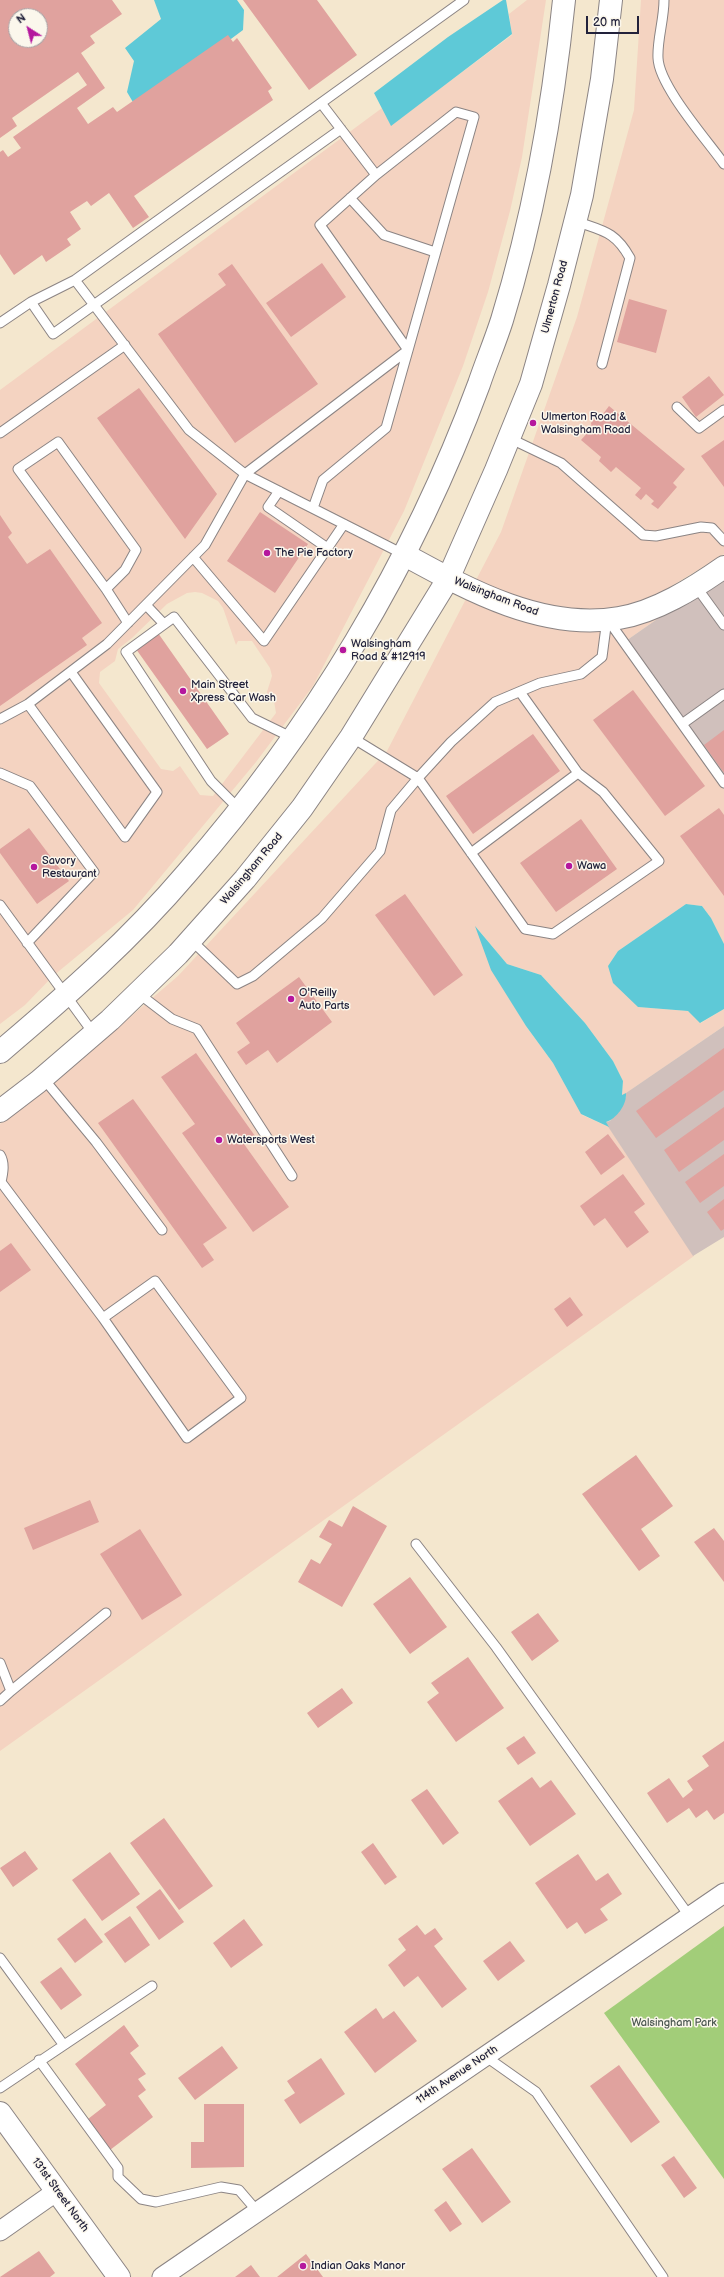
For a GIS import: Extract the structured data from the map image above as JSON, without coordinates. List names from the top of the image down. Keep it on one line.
{"streets":{"main road":["Ulmerton Road","Walsingham Road","131st Street North"],"street":["114th Avenue North"]},"crossings":[["Ulmerton Road","Walsingham Road"]],"parks":["Walsingham Park"],"places":["Ulmerton Road & Walsingham Road","The Pie Factory","Walsingham Road & #12919","Main Street Xpress Car Wash","Wawa","Savory Restaurant","O'Reilly Auto Parts","Watersports West","Indian Oaks Manor"],"scale_bar":"20 m","north":"top left"}
